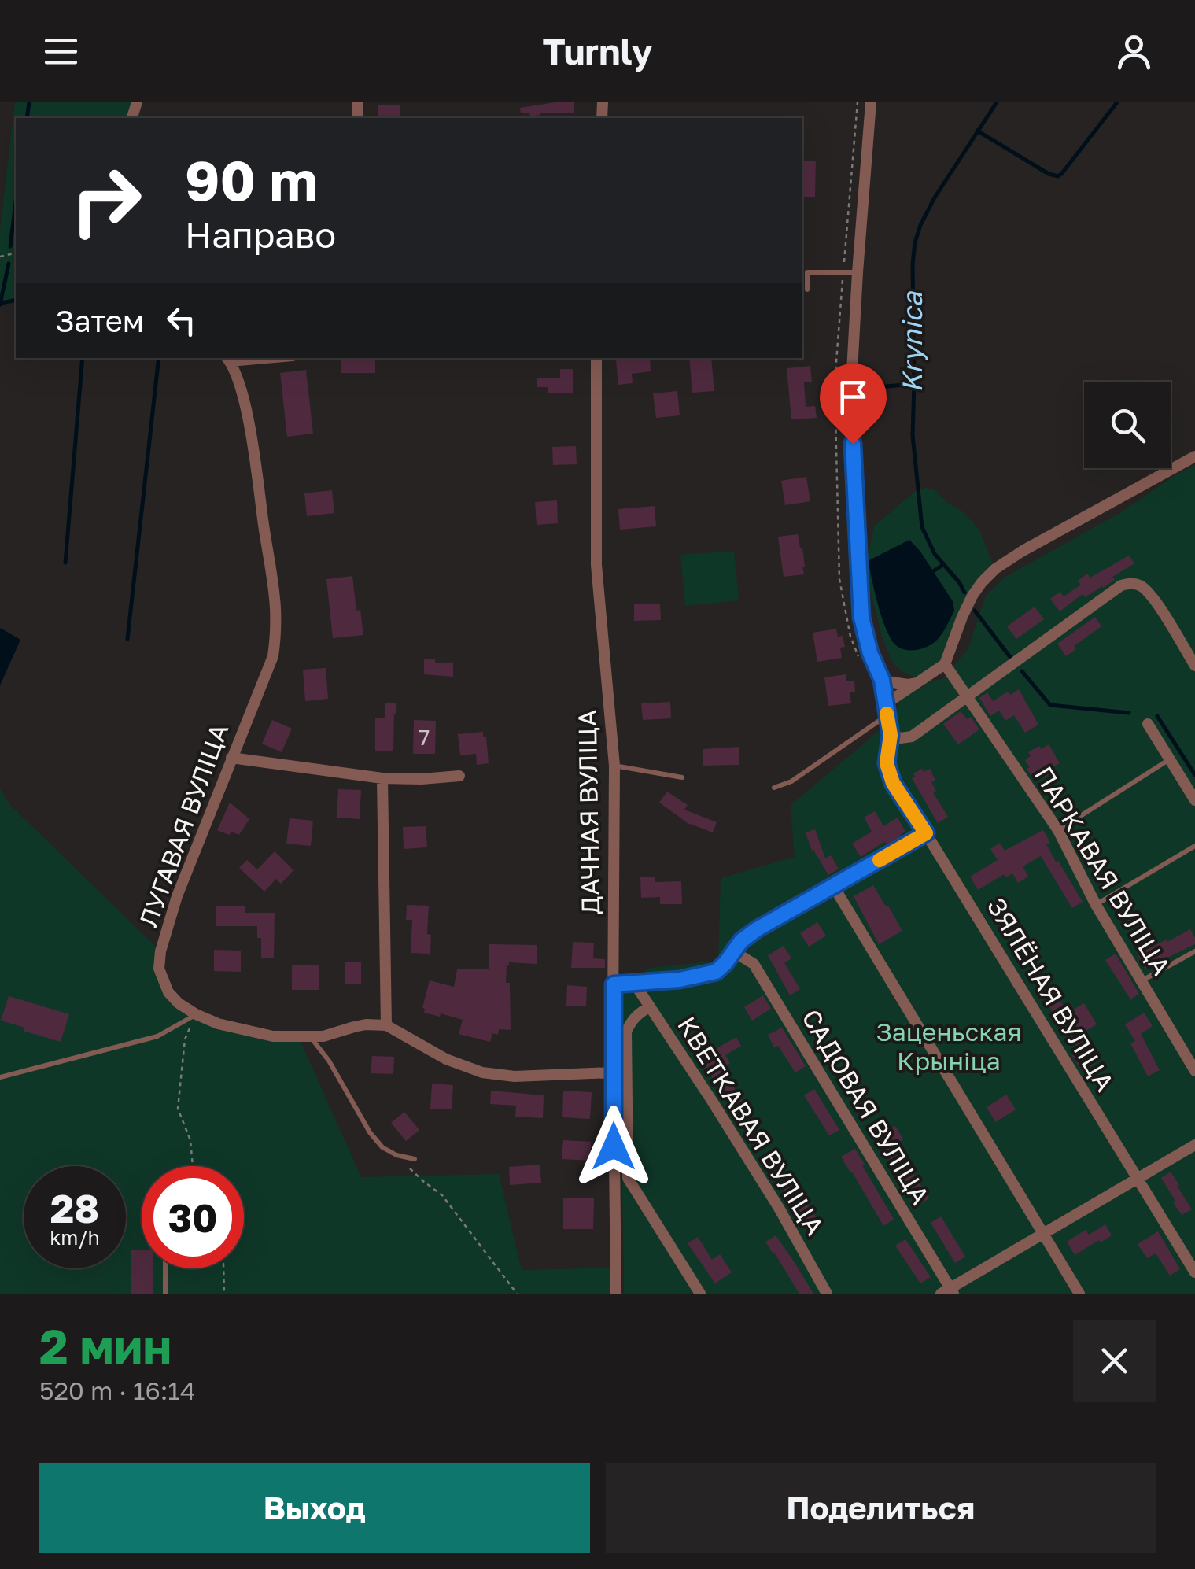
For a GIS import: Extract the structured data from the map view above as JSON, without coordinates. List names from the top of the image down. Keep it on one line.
{"streets":{"street":["ДАЧНАЯ ВУЛІЦА","ЛУГАВАЯ ВУЛІЦА","ПАРКАВАЯ ВУЛІЦА","ЗЯЛЁНАЯ ВУЛІЦА","САДОВАЯ ВУЛІЦА","КВЕТКАВАЯ ВУЛІЦА"]},"water":["Krynica"],"parks":["Заценьская Крыніца"],"house_numbers":["7"],"page":{"header":"Turnly","turn":["90 m","Направо"],"then":"Затем","speed":"28 km/h","limit":"30","heading":["2 мин","520 m · 16:14"],"buttons":["Выход","Поделиться"]}}
